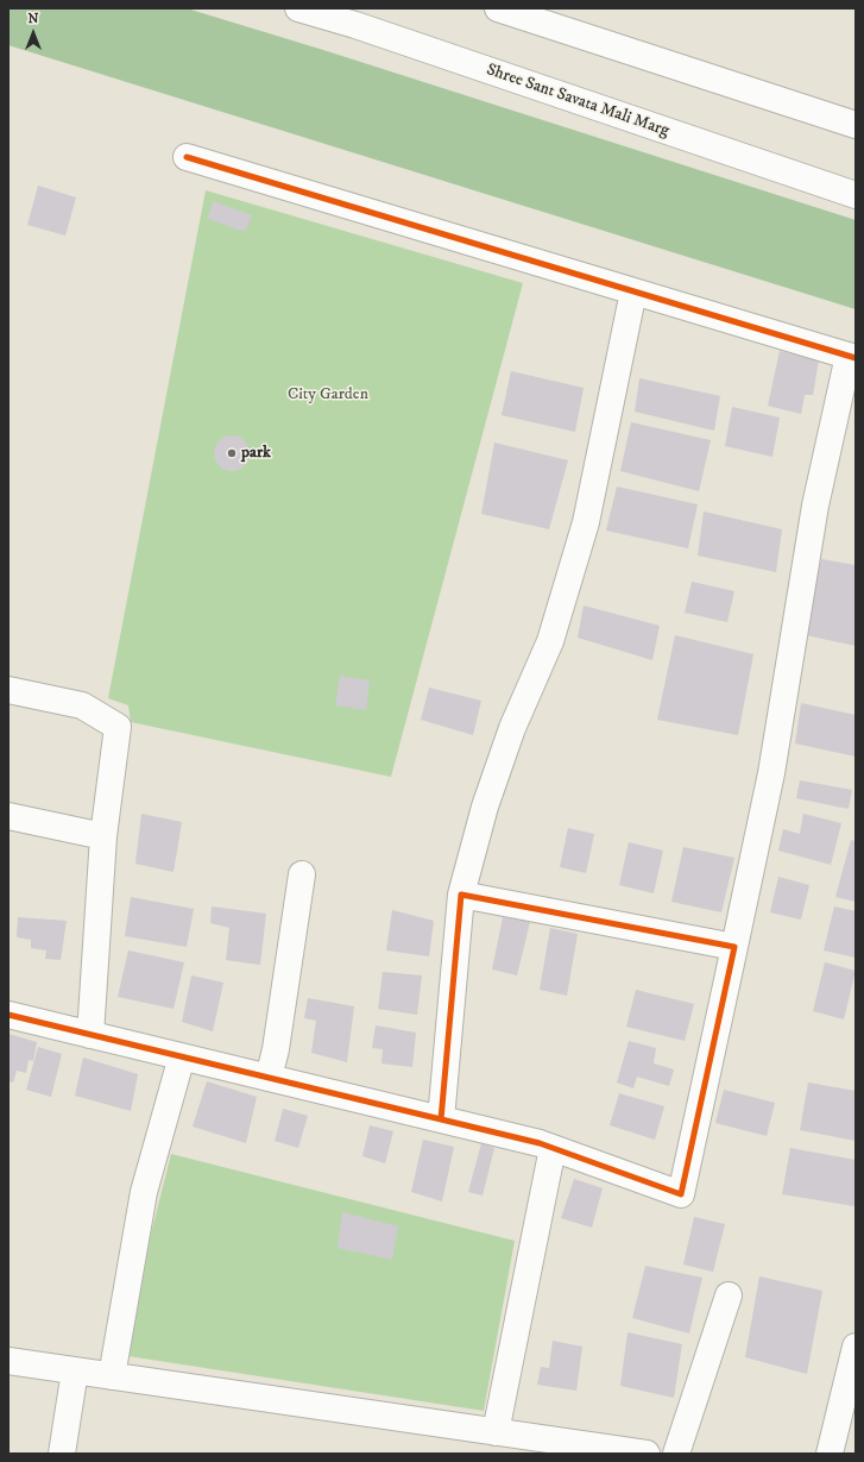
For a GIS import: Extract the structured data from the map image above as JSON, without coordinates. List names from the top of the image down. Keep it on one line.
{"streets":{"street":["Shree Sant Savata Mali Marg"]},"parks":["City Garden"],"places":["park"],"north":"top"}
